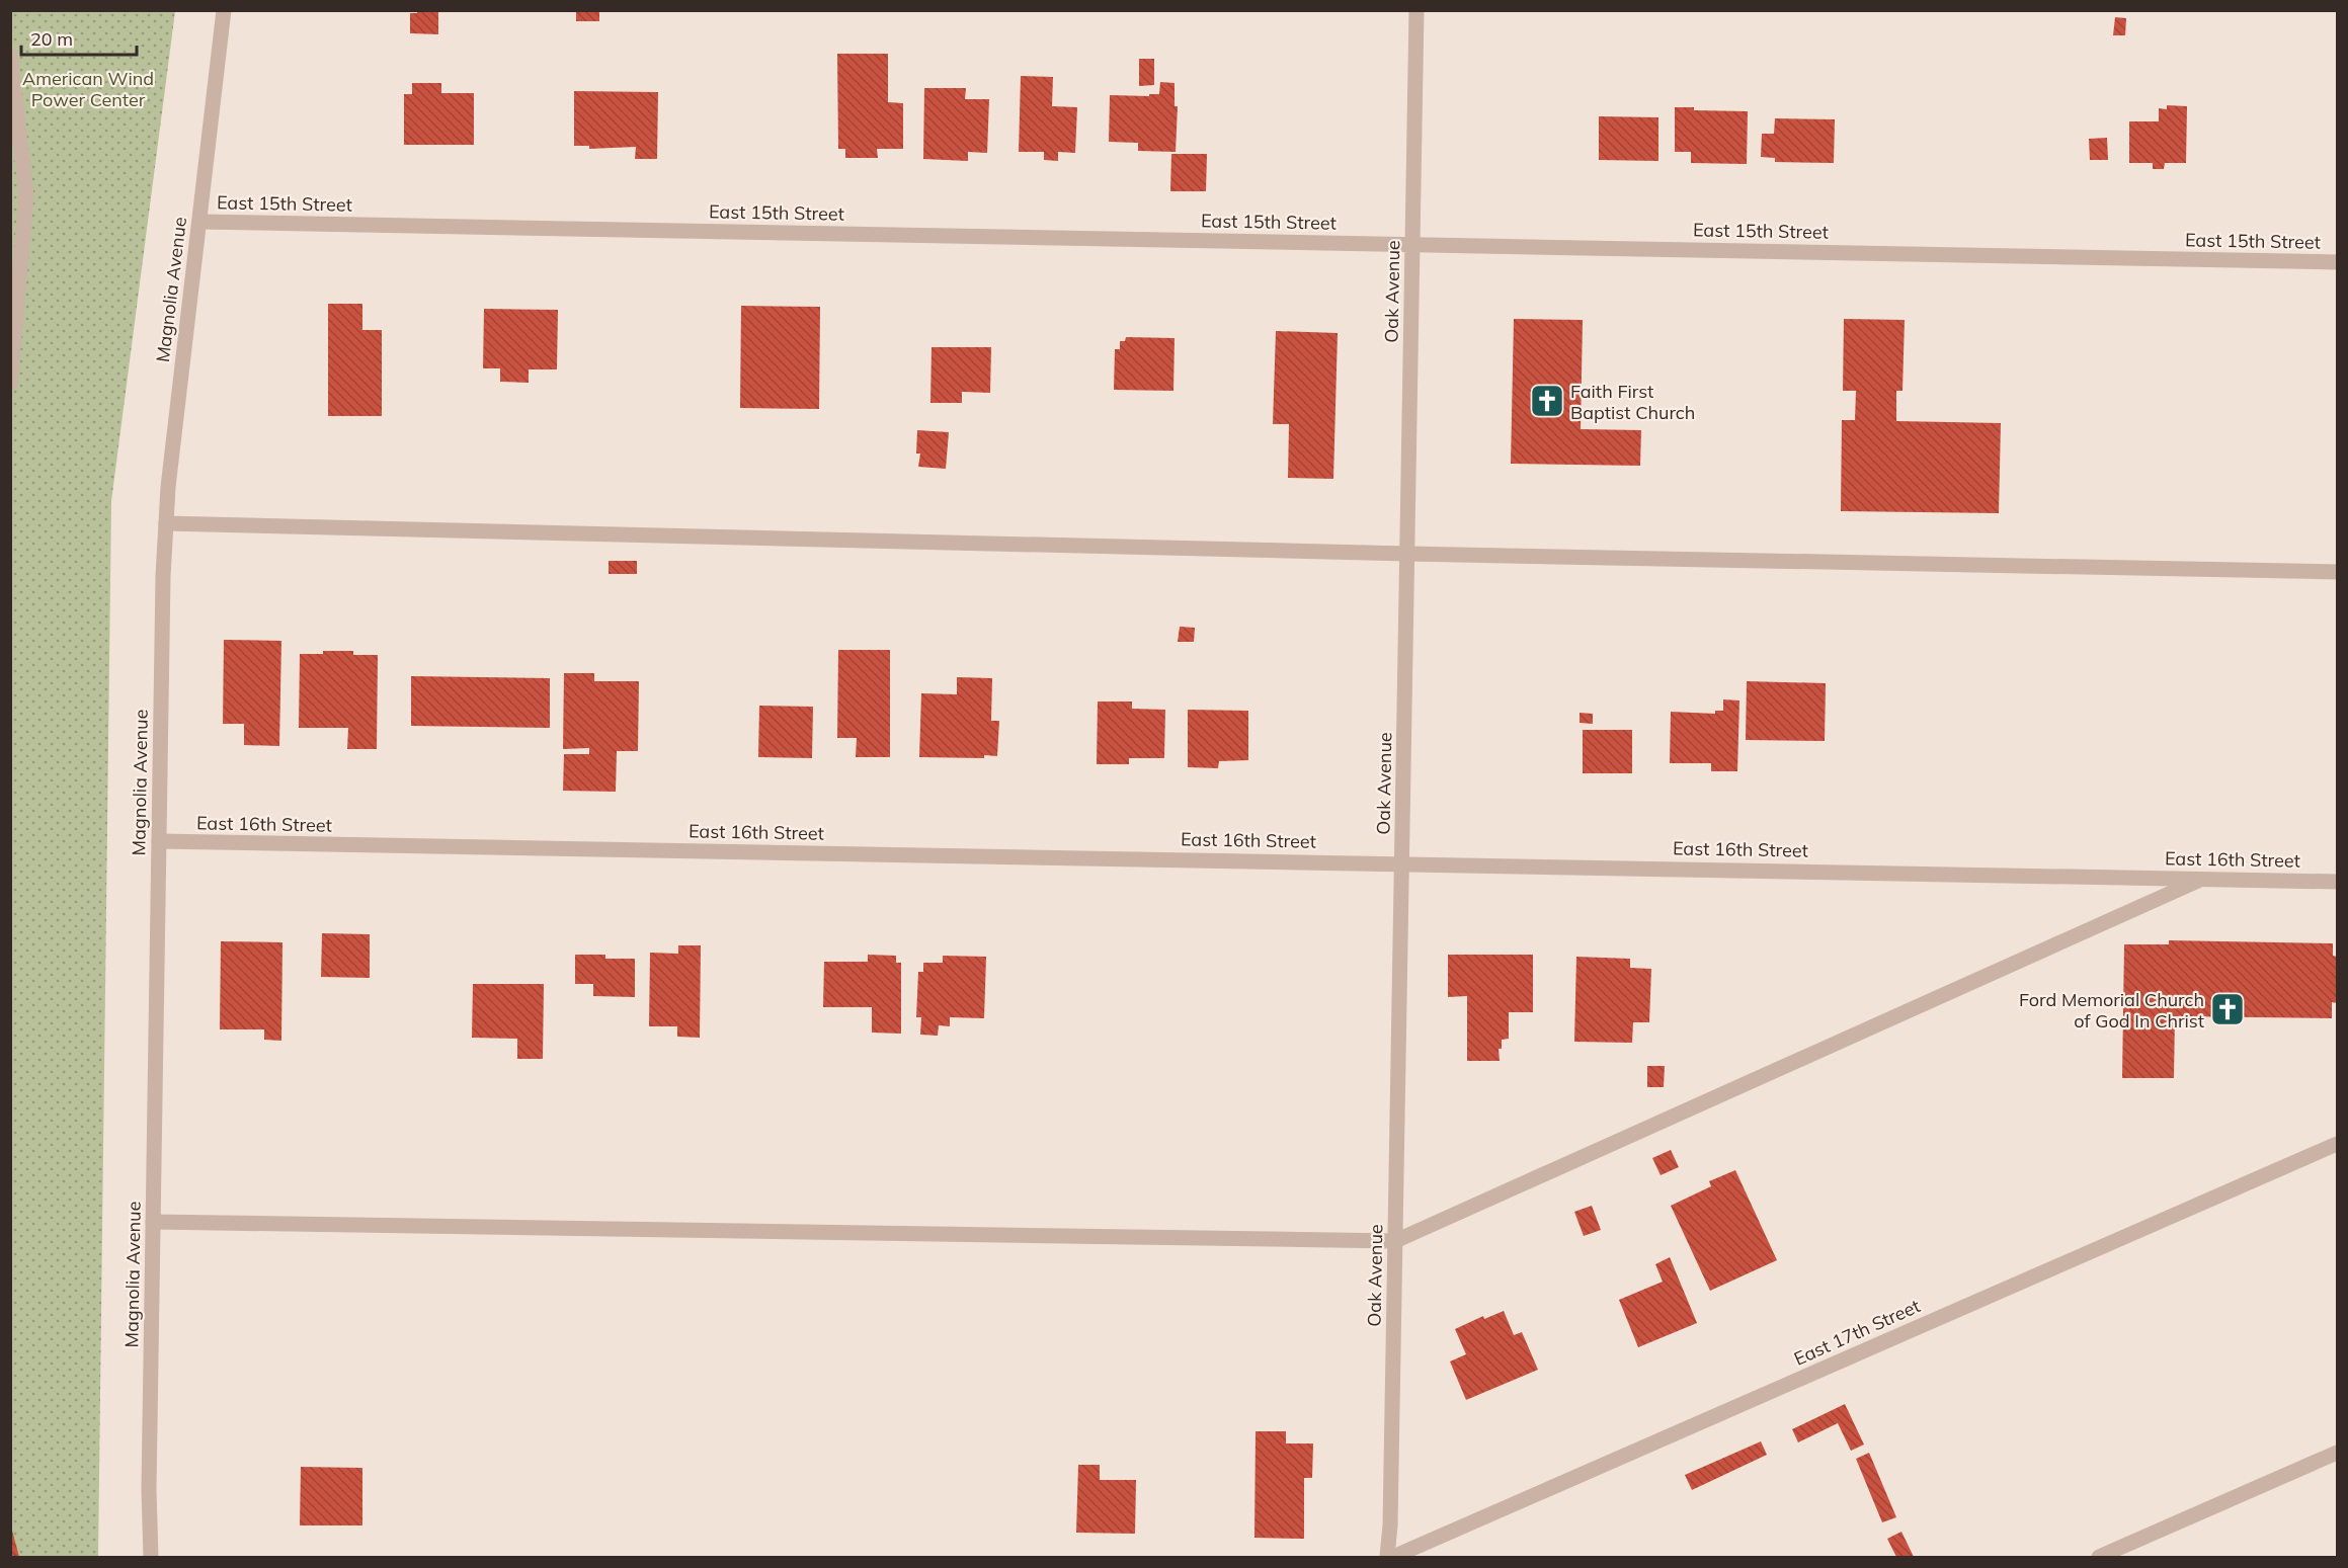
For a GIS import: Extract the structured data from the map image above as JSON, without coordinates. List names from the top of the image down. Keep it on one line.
{"streets":{"street":["East 15th Street","Magnolia Avenue","Oak Avenue","East 16th Street","East 17th Street"]},"crossings":[["East 15th Street","Magnolia Avenue"],["East 15th Street","Oak Avenue"],["Magnolia Avenue","East 16th Street"],["Oak Avenue","East 16th Street"]],"parks":["American Wind Power Center"],"places":{"church":["Faith First Baptist Church","Ford Memorial Church of God In Christ"]},"scale_bar":"20 m"}
